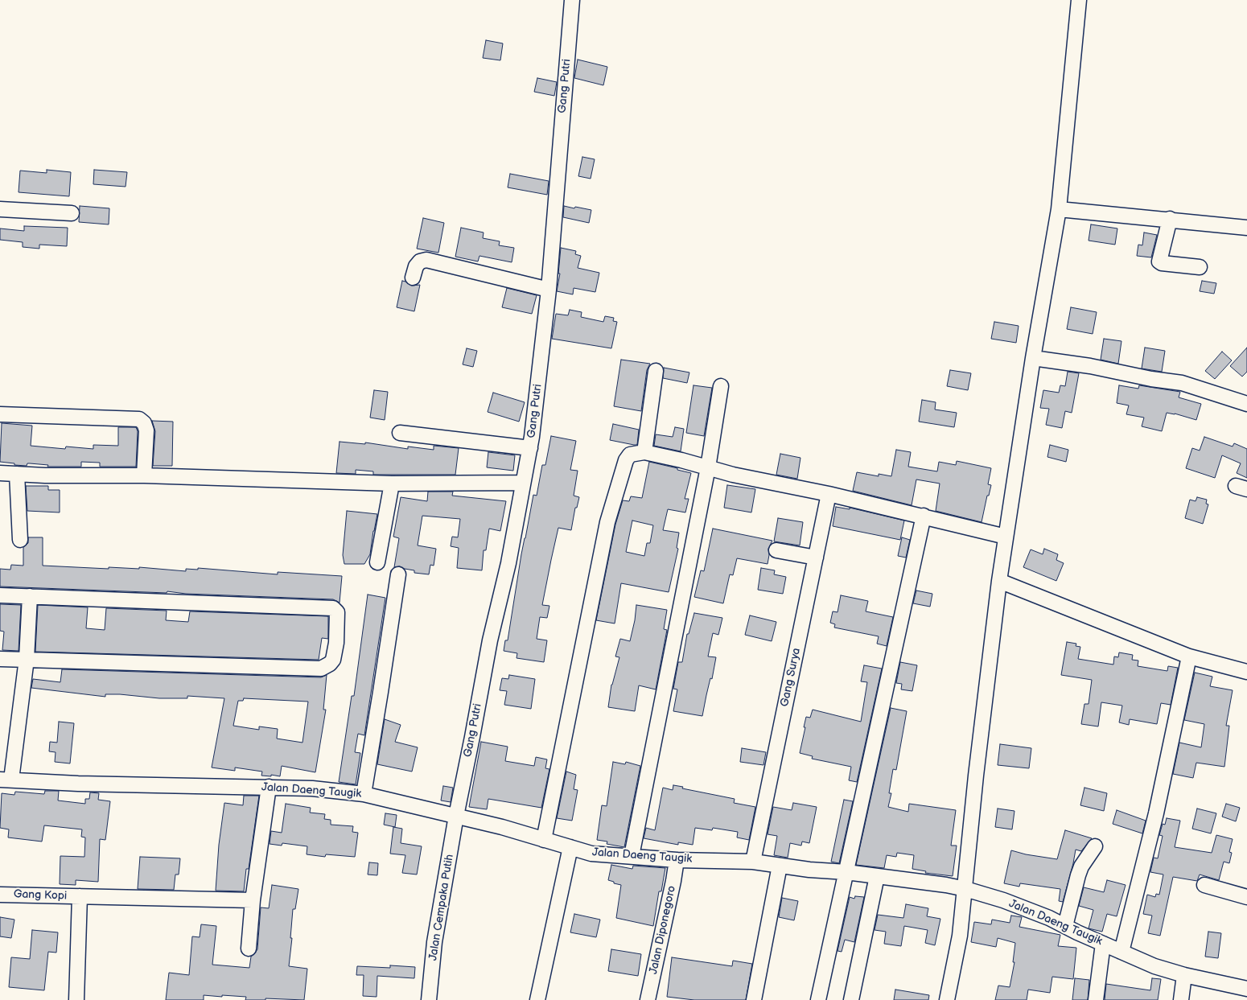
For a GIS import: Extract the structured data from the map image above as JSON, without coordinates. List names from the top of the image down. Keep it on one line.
{"streets":{"street":["Gang Putri","Gang Surya","Jalan Daeng Taugik","Gang Kopi","Jalan Cempaka Putih","Jalan Diponegoro"]},"crossings":[["Gang Putri","Jalan Daeng Taugik"],["Gang Putri","Jalan Cempaka Putih"],["Gang Surya","Jalan Daeng Taugik"],["Jalan Daeng Taugik","Jalan Cempaka Putih"],["Jalan Daeng Taugik","Jalan Diponegoro"]]}
